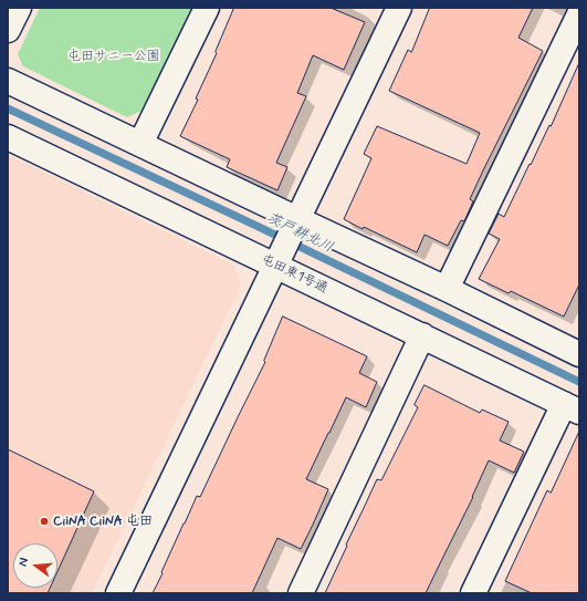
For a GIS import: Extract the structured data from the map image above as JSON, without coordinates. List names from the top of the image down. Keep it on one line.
{"streets":{"street":["屯田東1号通"]},"water":["茨戸耕北川"],"parks":["屯田サニー公園"],"places":["CiiNA CiiNA 屯田"],"north":"left"}
